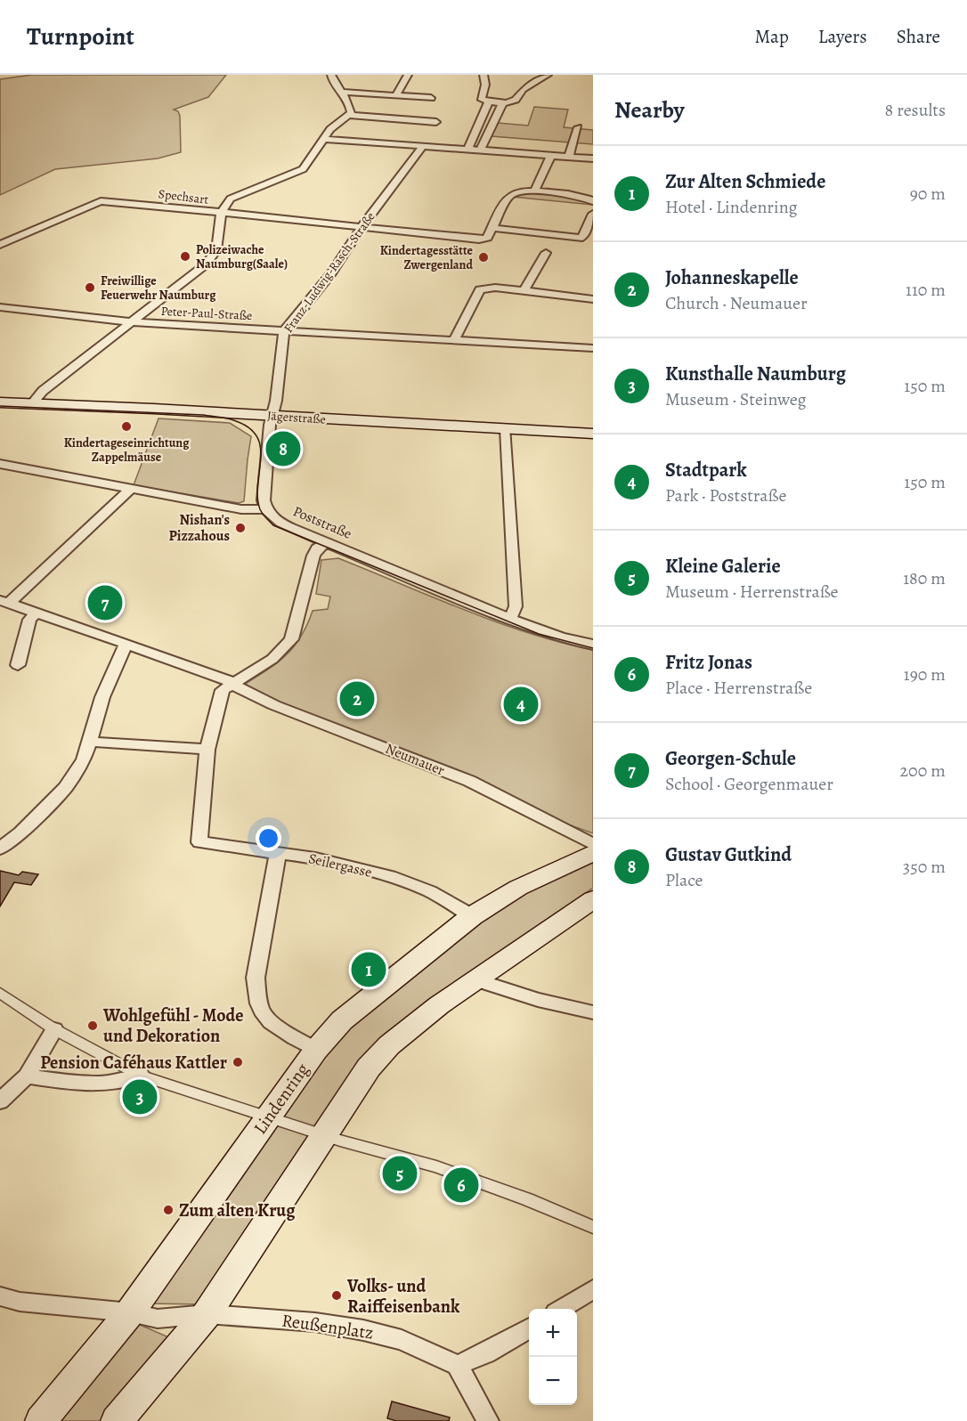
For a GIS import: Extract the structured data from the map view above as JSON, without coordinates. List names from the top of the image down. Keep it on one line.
{"streets":{"main road":["Jägerstraße","Lindenring"],"street":["Spechsart","Franz-Ludwig-Rasch-Straße","Peter-Paul-Straße","Poststraße","Neumauer","Seilergasse","Reußenplatz"]},"crossings":[["Franz-Ludwig-Rasch-Straße","Peter-Paul-Straße"],["Franz-Ludwig-Rasch-Straße","Jägerstraße"],["Franz-Ludwig-Rasch-Straße","Poststraße"],["Seilergasse","Lindenring"],["Lindenring","Reußenplatz"]],"places":["Polizeiwache Naumburg(Saale)","Kindertagesstätte Zwergenland","Freiwillige Feuerwehr Naumburg","Kindertageseinrichtung Zappelmäuse","Nishan's Pizzahous","Wohlgefühl - Mode und Dekoration","Pension Caféhaus Kattler","Zum alten Krug","Volks- und Raiffeisenbank"],"page":{"header":"Turnpoint","nav":["Map","Layers","Share"],"heading":["Nearby","8 results"],"list":[{"mark":"1","name":"Zur Alten Schmiede","note":"Hotel · Lindenring","value":"90 m"},{"mark":"2","name":"Johanneskapelle","note":"Church · Neumauer","value":"110 m"},{"mark":"3","name":"Kunsthalle Naumburg","note":"Museum · Steinweg","value":"150 m"},{"mark":"4","name":"Stadtpark","note":"Park · Poststraße","value":"150 m"},{"mark":"5","name":"Kleine Galerie","note":"Museum · Herrenstraße","value":"180 m"},{"mark":"6","name":"Fritz Jonas","note":"Place · Herrenstraße","value":"190 m"},{"mark":"7","name":"Georgen-Schule","note":"School · Georgenmauer","value":"200 m"},{"mark":"8","name":"Gustav Gutkind","note":"Place","value":"350 m"}],"pins":["8","7","2","4","1","3","5","6"],"map_buttons":["+","−"]}}
